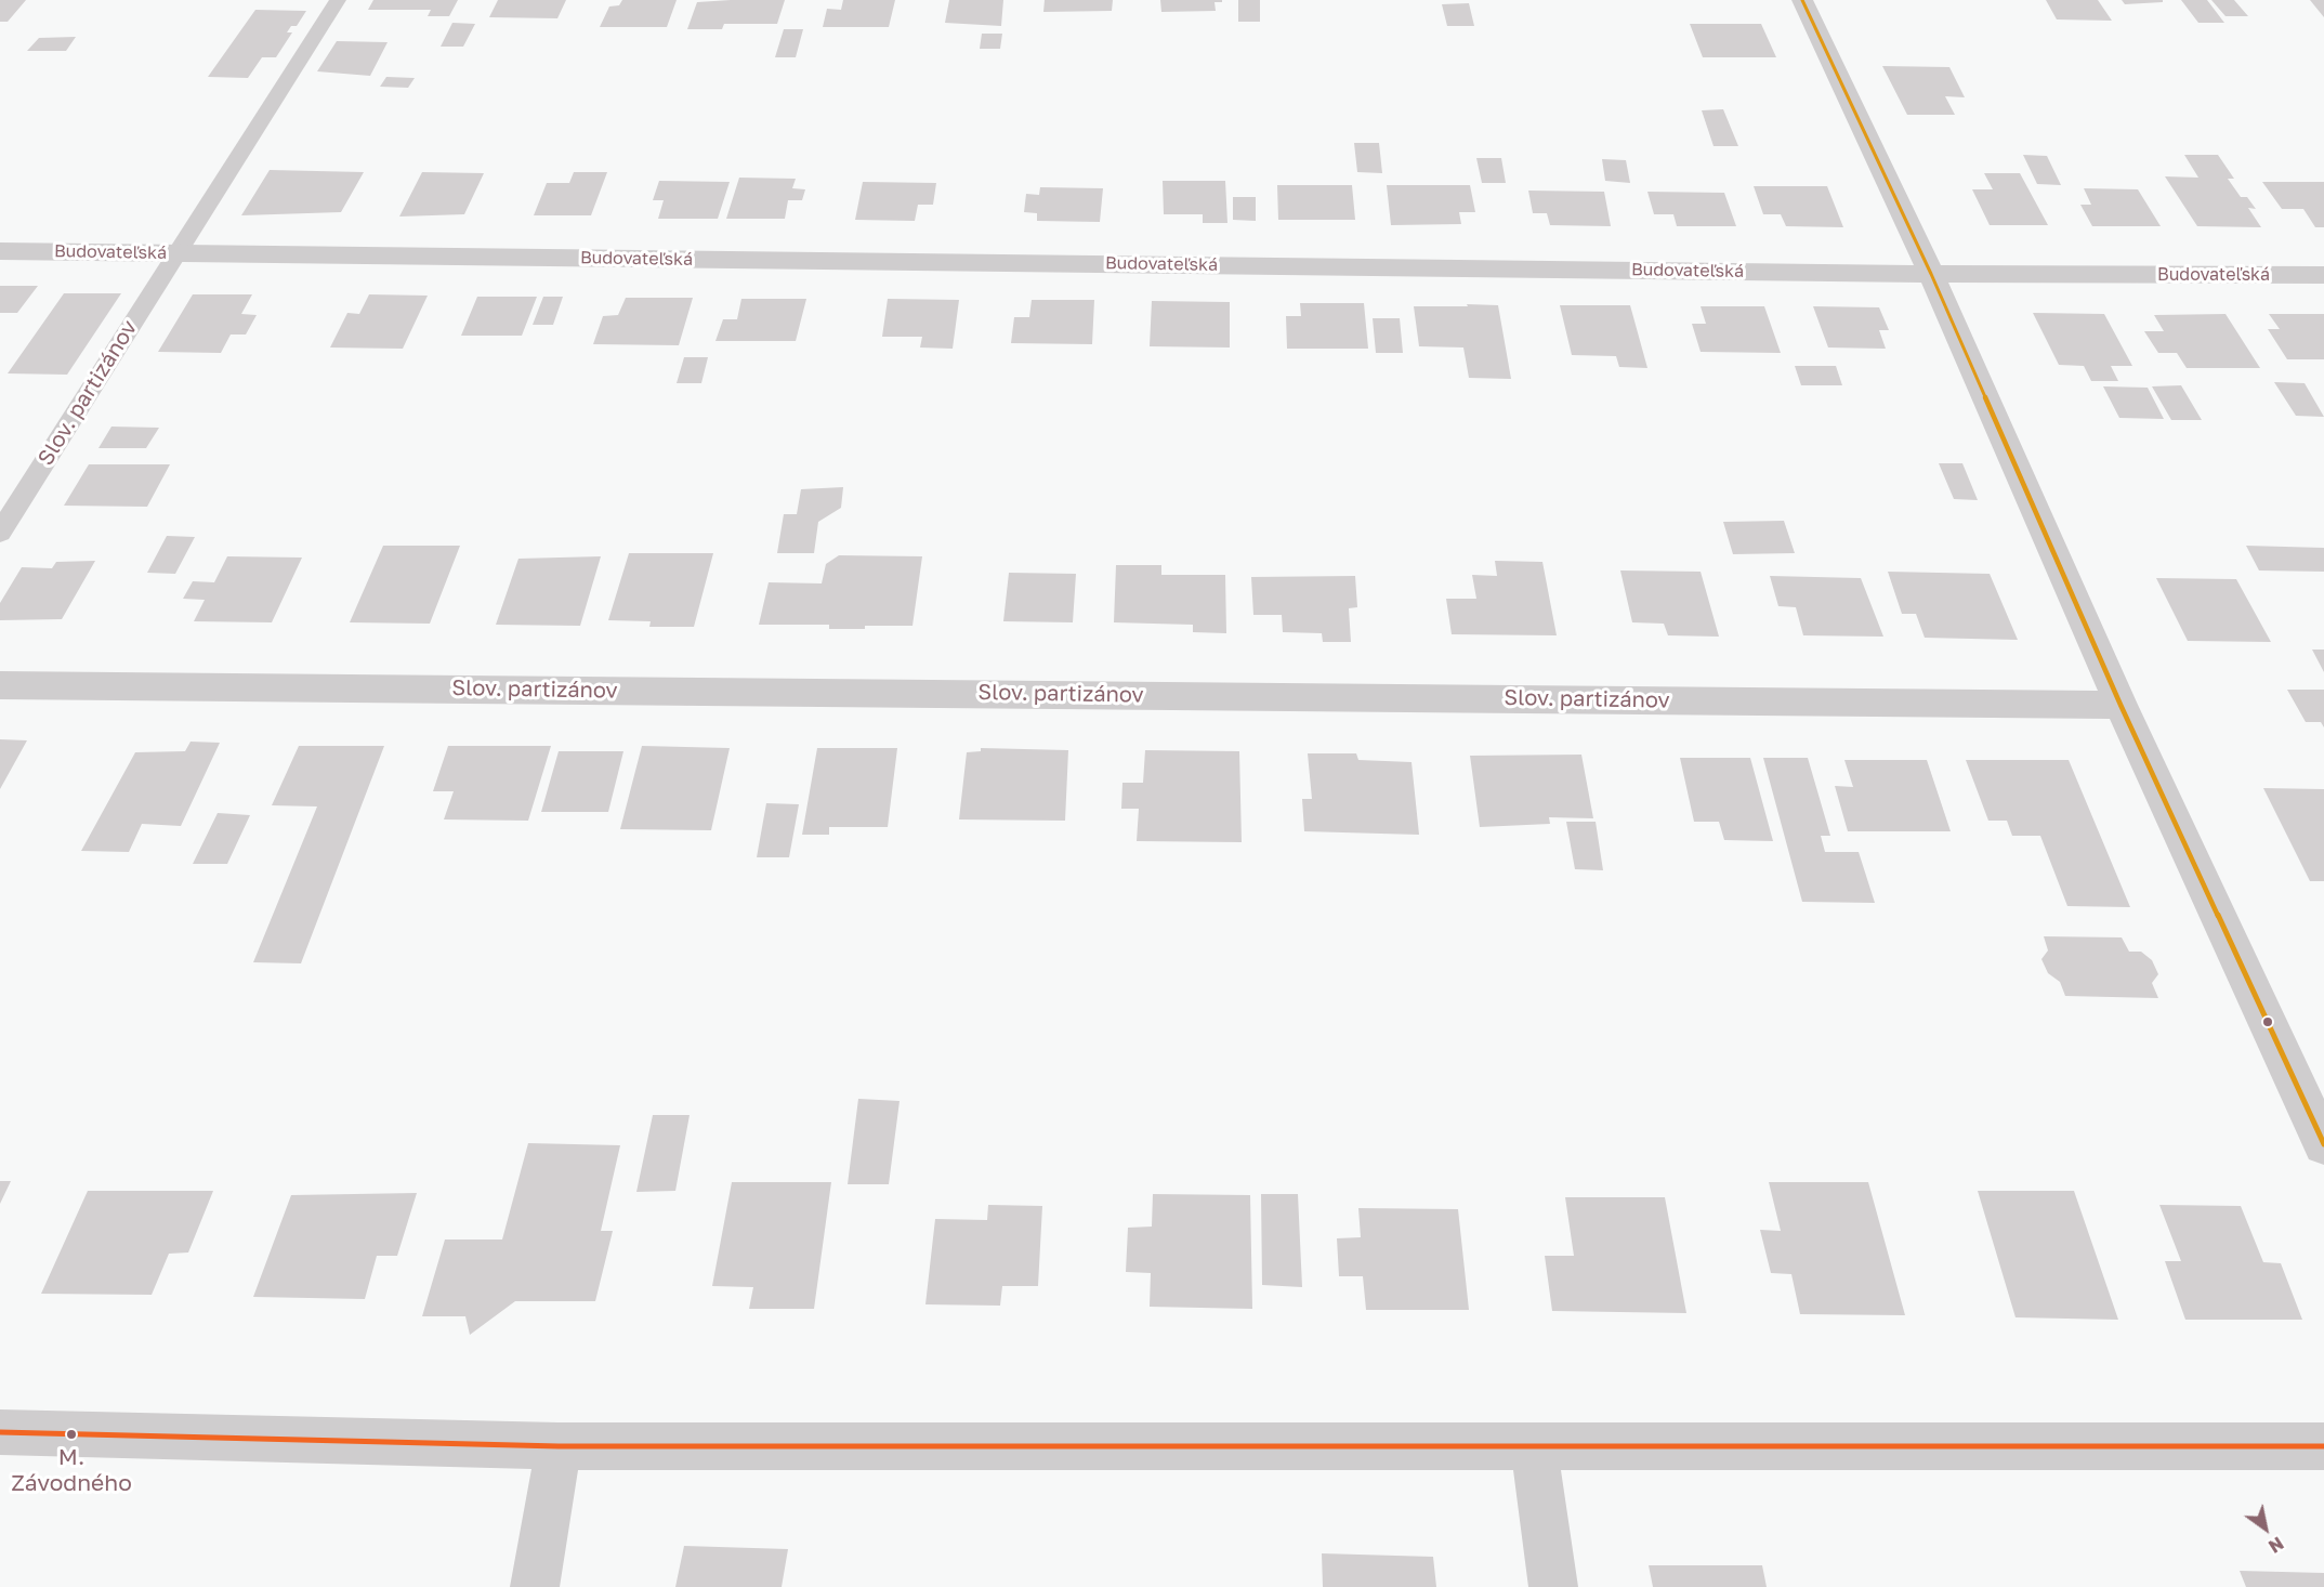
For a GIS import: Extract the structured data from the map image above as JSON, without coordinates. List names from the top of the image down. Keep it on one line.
{"streets":{"street":["Budovateľská","Slov. partizánov"]},"crossings":[["Budovateľská","Slov. partizánov"]],"places":["M. Závodného"],"north":"bottom right"}
